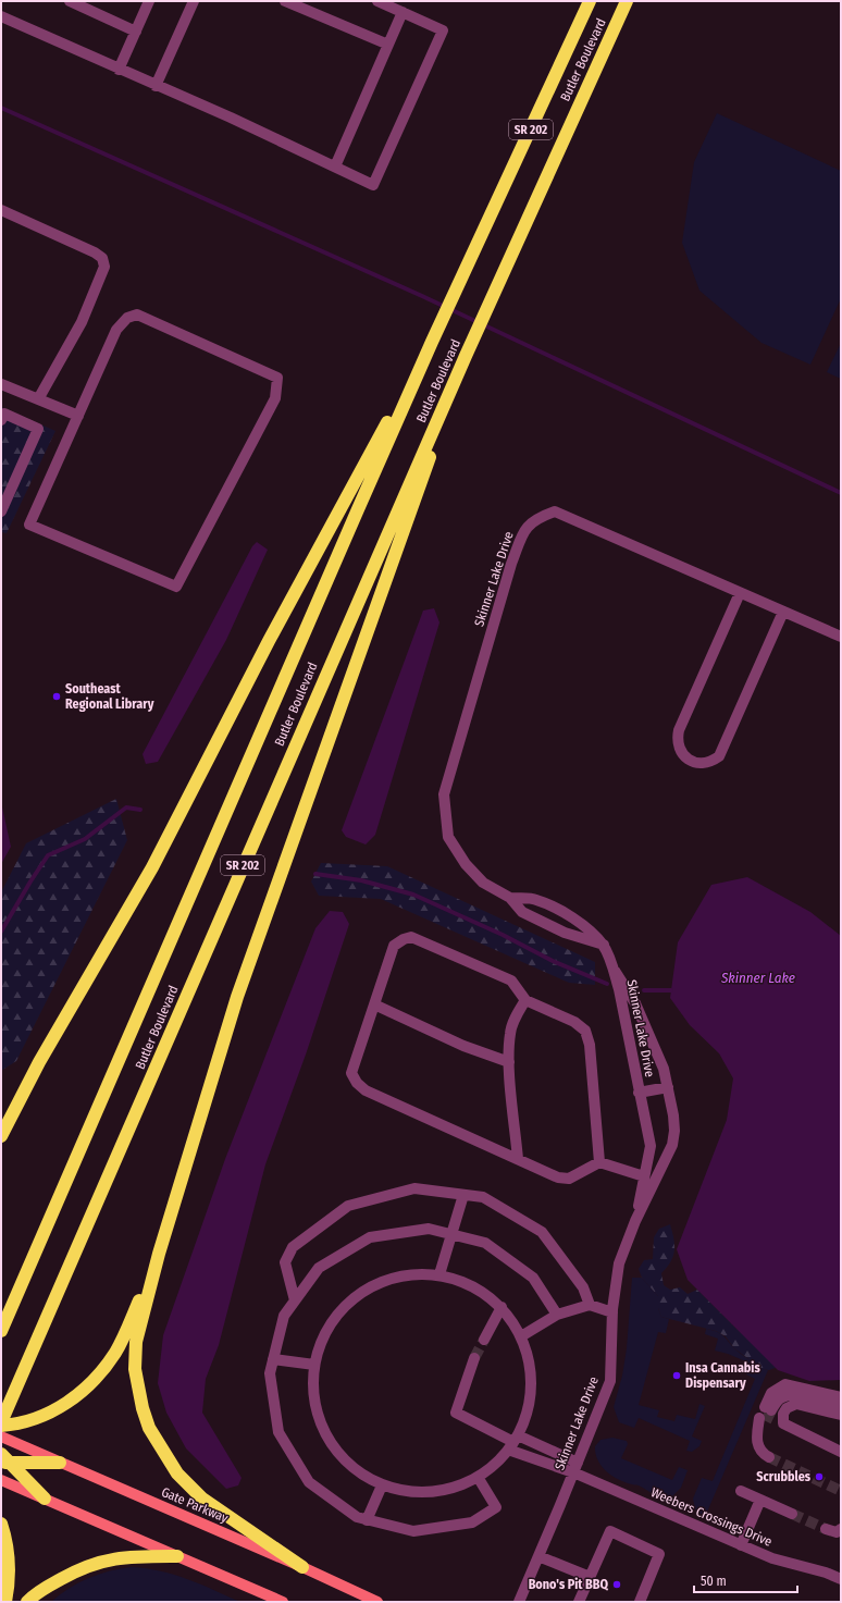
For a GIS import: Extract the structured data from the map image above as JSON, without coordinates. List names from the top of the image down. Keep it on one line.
{"streets":{"highway":["Butler Boulevard","SR 202"],"main road":["Gate Parkway"],"street":["Skinner Lake Drive","Weebers Crossings Drive"]},"crossings":[["Skinner Lake Drive","Weebers Crossings Drive"]],"water":["Skinner Lake"],"places":["Southeast Regional Library","Insa Cannabis Dispensary","Scrubbles","Bono's Pit BBQ"],"scale_bar":"50 m"}
